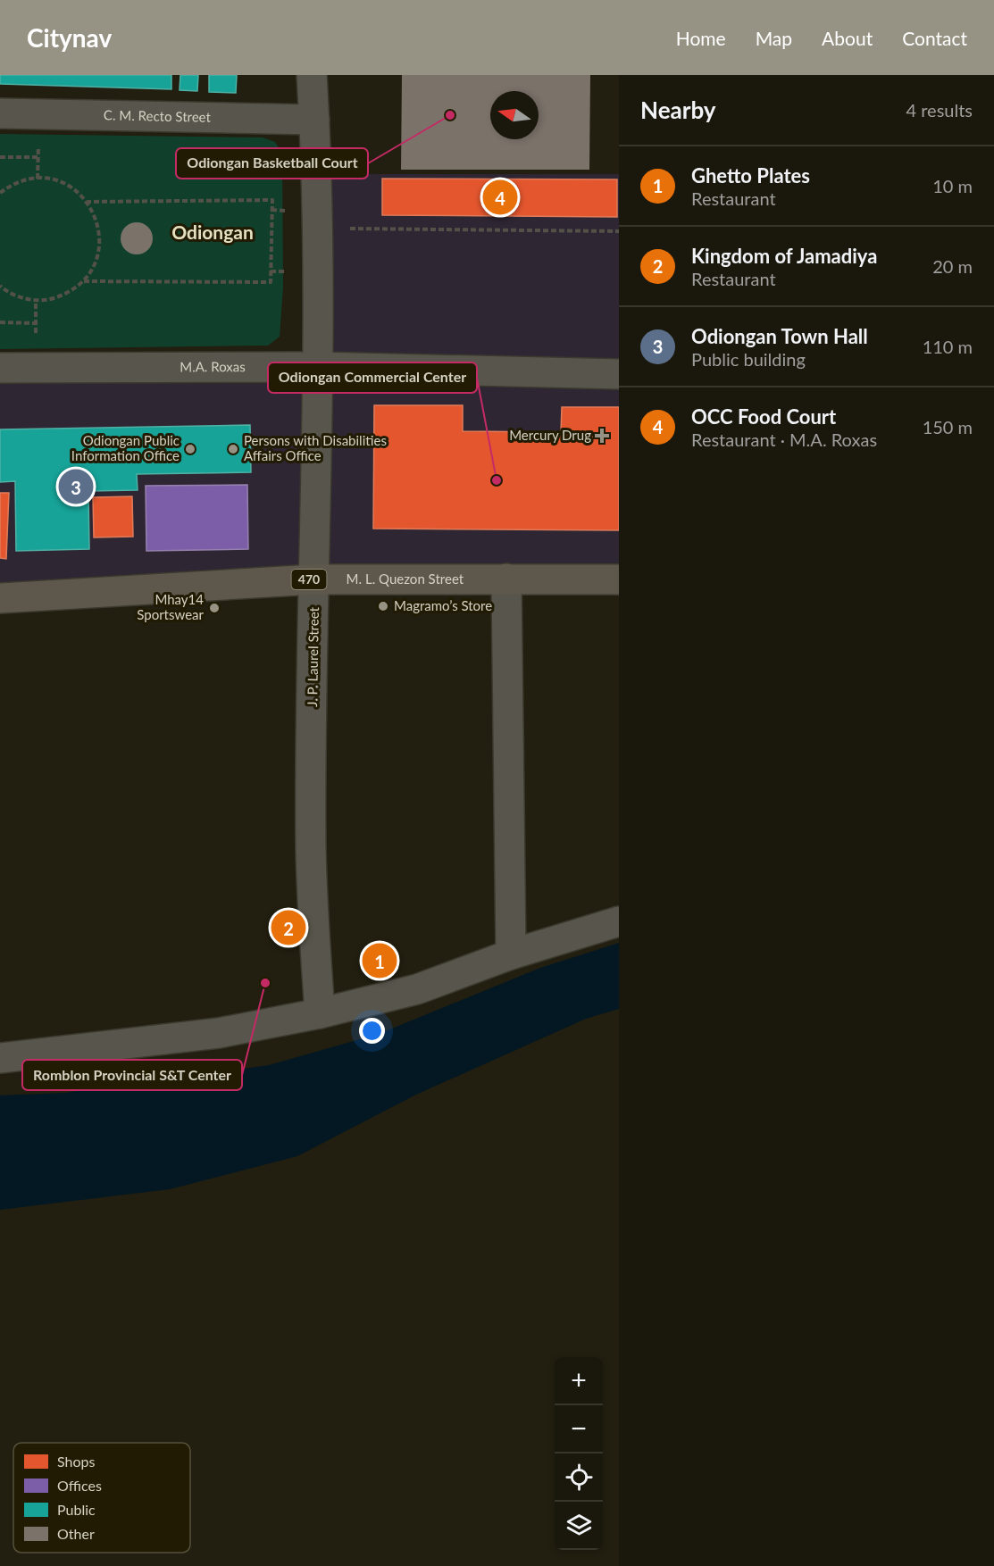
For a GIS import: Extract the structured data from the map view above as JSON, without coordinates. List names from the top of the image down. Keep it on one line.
{"streets":{"main road":["470","M. L. Quezon Street"],"street":["C. M. Recto Street","M.A. Roxas","J. P. Laurel Street"]},"crossings":[["C. M. Recto Street","J. P. Laurel Street"],["M.A. Roxas","J. P. Laurel Street"],["M. L. Quezon Street","J. P. Laurel Street"]],"districts":["Odiongan"],"places":{"other":["Odiongan Basketball Court","Odiongan Public Information Office","Persons with Disabilities Affairs Office","Odiongan Commercial Center","Magramo’s Store","Mhay14 Sportswear","Romblon Provincial S&T Center"],"health":["Mercury Drug"]},"legend":["Shops","Offices","Public","Other"],"north":"left","page":{"header":"Citynav","nav":["Home","Map","About","Contact"],"heading":["Nearby","4 results"],"list":[{"mark":"1","name":"Ghetto Plates","note":"Restaurant","value":"10 m"},{"mark":"2","name":"Kingdom of Jamadiya","note":"Restaurant","value":"20 m"},{"mark":"3","name":"Odiongan Town Hall","note":"Public building","value":"110 m"},{"mark":"4","name":"OCC Food Court","note":"Restaurant · M.A. Roxas","value":"150 m"}],"pins":["4","3","2","1"],"map_buttons":["+","−"]}}
